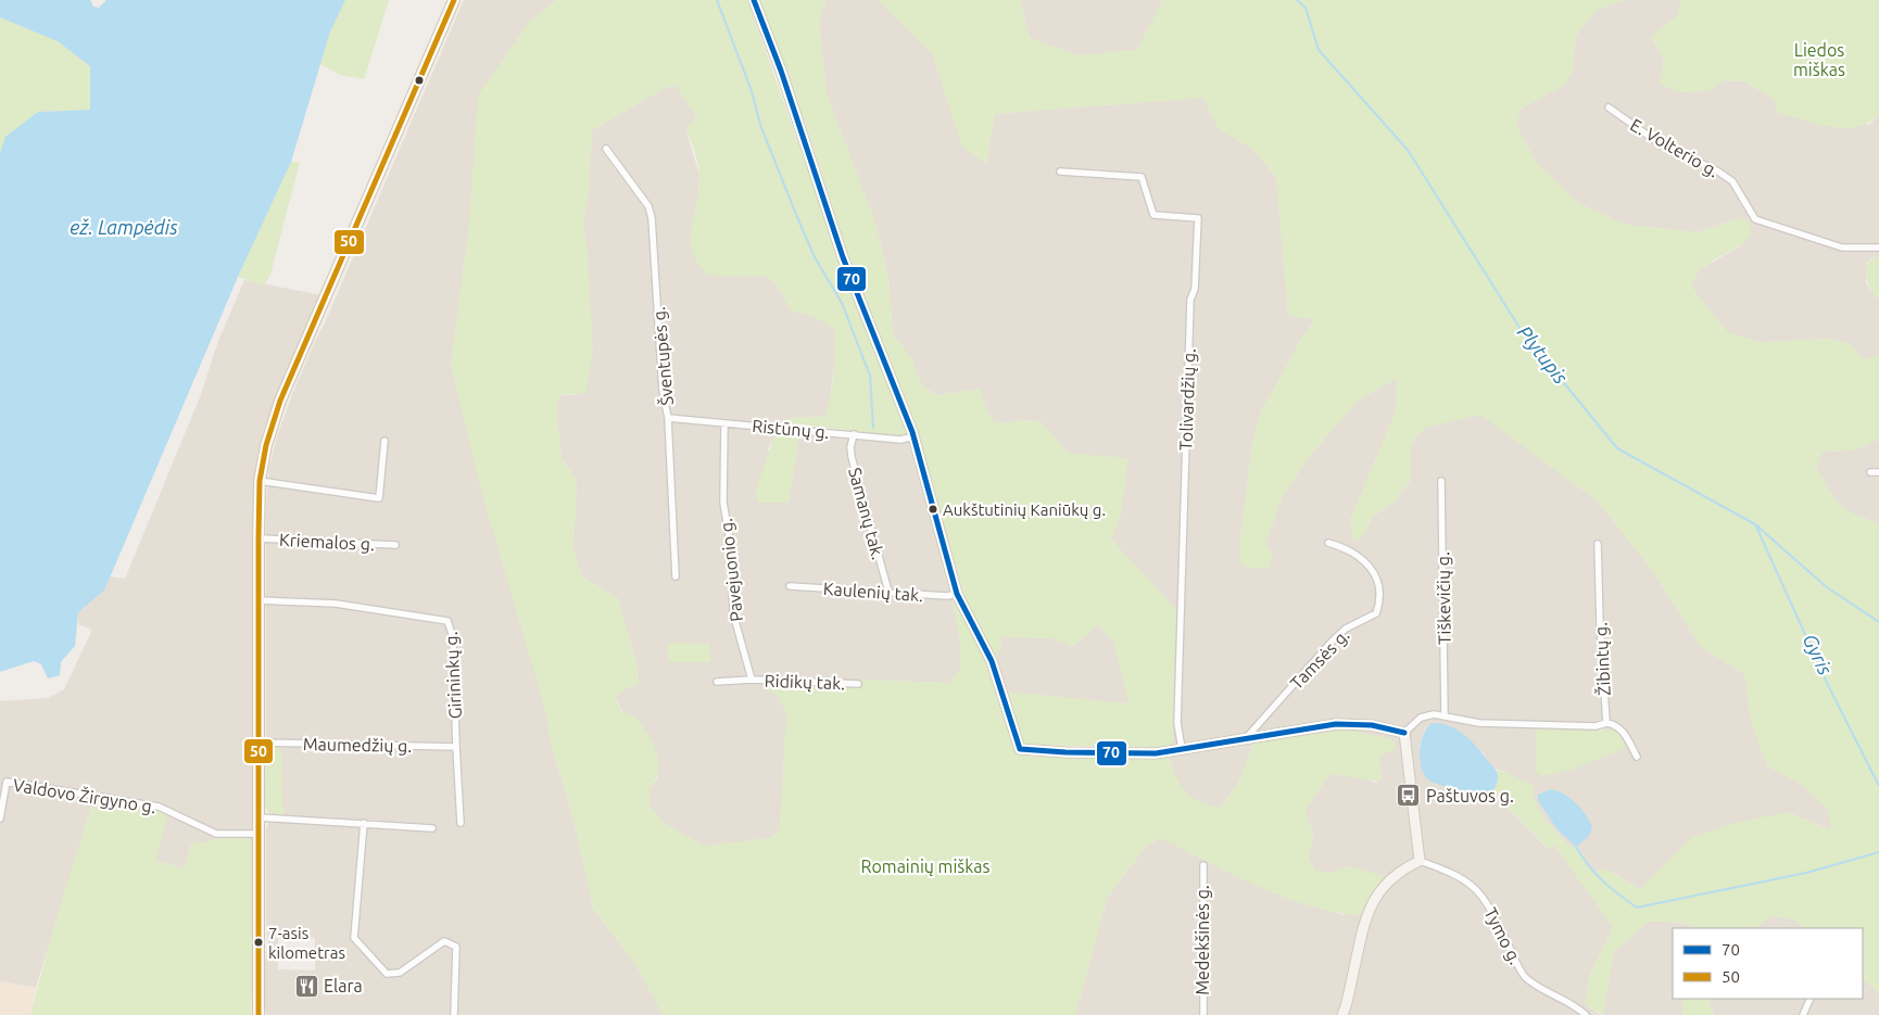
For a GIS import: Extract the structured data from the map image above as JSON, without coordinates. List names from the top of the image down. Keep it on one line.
{"streets":{"street":["E. Volterio g.","Šventupės g.","Tolivardžių g.","Ristūnų g.","Samanų tak.","Kriemalos g.","Pavejuonio g.","Kaulenių tak.","Tiškevičių g.","Tamsės g.","Žibintų g.","Girininkų g.","Ridikų tak.","Maumedžių g.","Valdovo Žirgyno g.","Tymo g.","Medekšinės g."]},"crossings":[["Šventupės g.","Ristūnų g."],["Ristūnų g.","Samanų tak."],["Ristūnų g.","Pavejuonio g."],["Samanų tak.","Kaulenių tak."],["Pavejuonio g.","Ridikų tak."],["Girininkų g.","Maumedžių g."]],"water":["ež. Lampėdis","Plytupis","Gyris"],"parks":["Liedos miškas","Romainių miškas"],"places":{"other":["Aukštutinių Kaniūkų g.","7-asis kilometras"],"bus stop":["Paštuvos g."],"restaurant":["Elara"]},"lines":["transit line 70","transit line 50"],"legend":["70","50"]}
